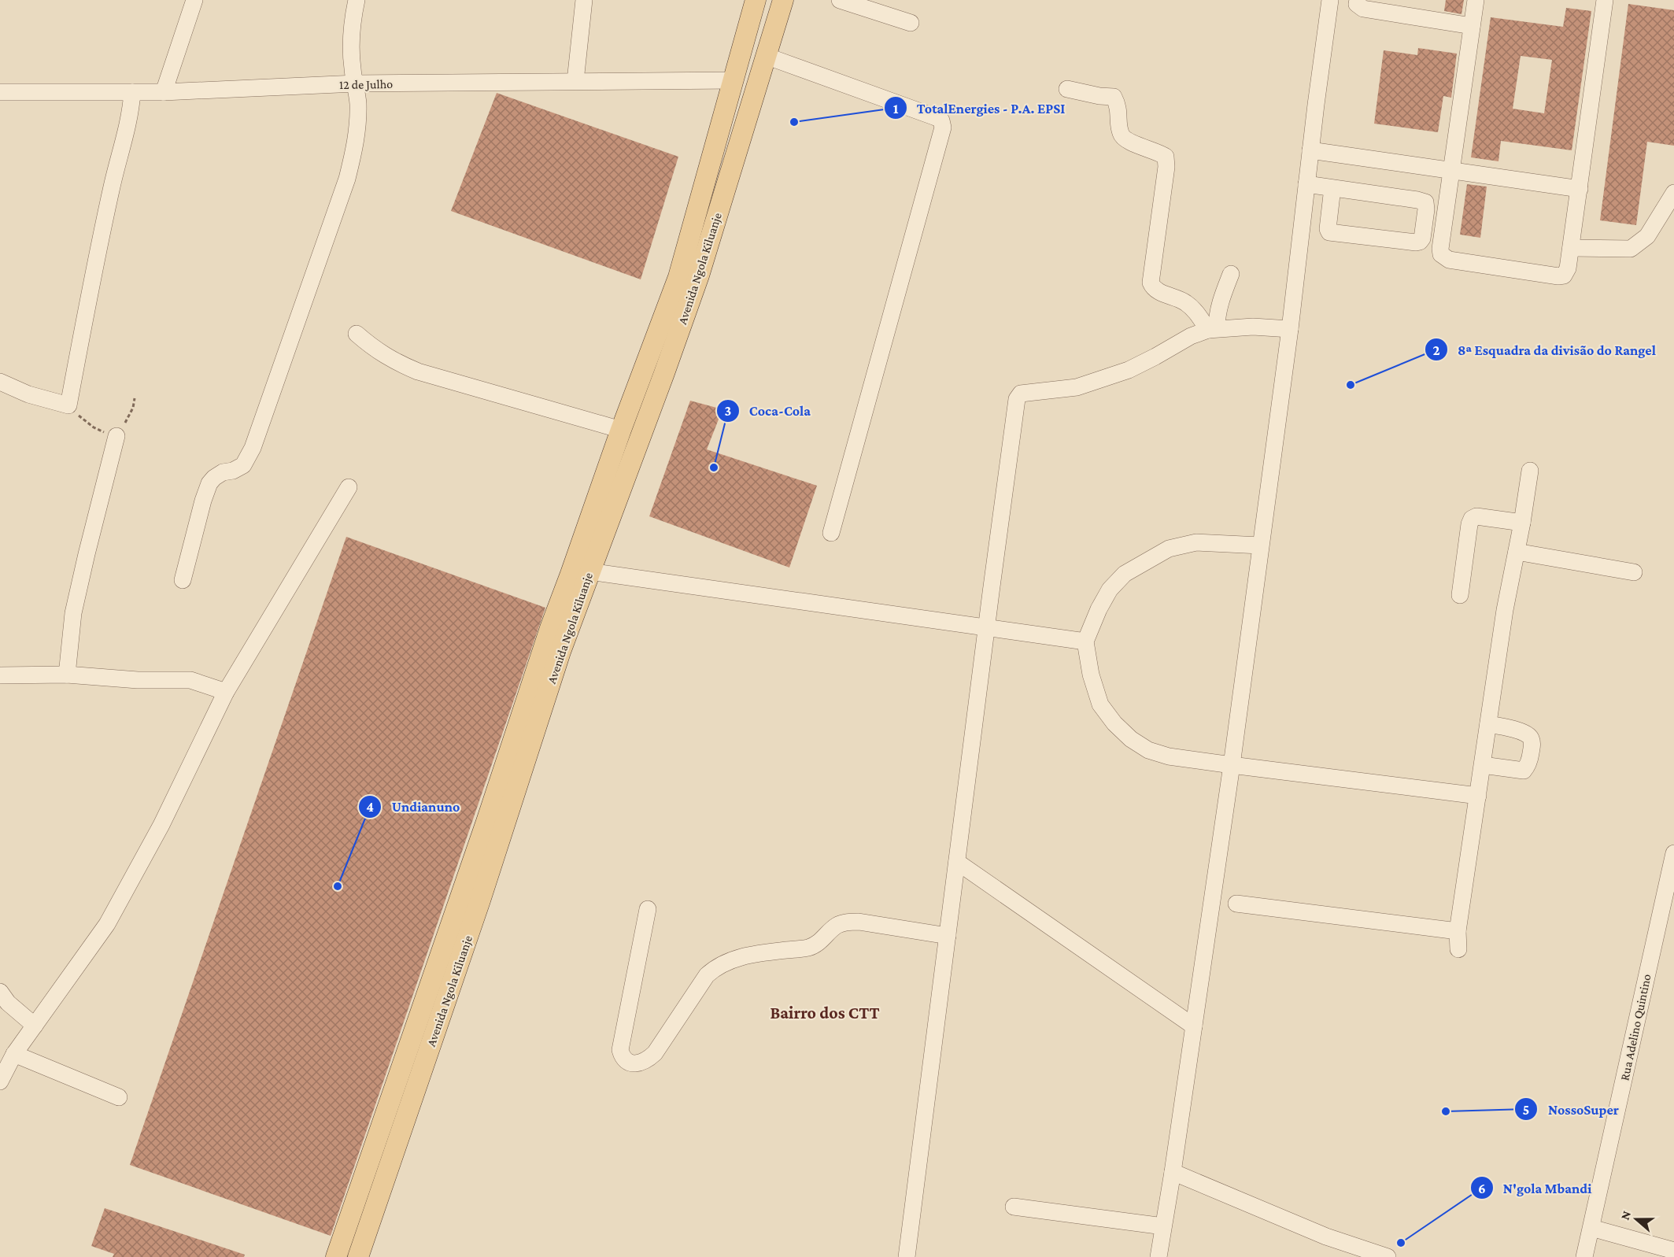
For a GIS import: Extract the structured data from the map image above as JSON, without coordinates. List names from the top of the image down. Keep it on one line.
{"streets":{"main road":["Avenida Ngola Kiluanje"],"street":["12 de Julho","Rua Adelino Quintino"]},"crossings":[["12 de Julho","Avenida Ngola Kiluanje"]],"districts":["Bairro dos CTT"],"places":["TotalEnergies - P.A. EPSI","8ª Esquadra da divisão do Rangel","Coca-Cola","Undianuno","NossoSuper","N'gola Mbandi"],"north":"left"}
